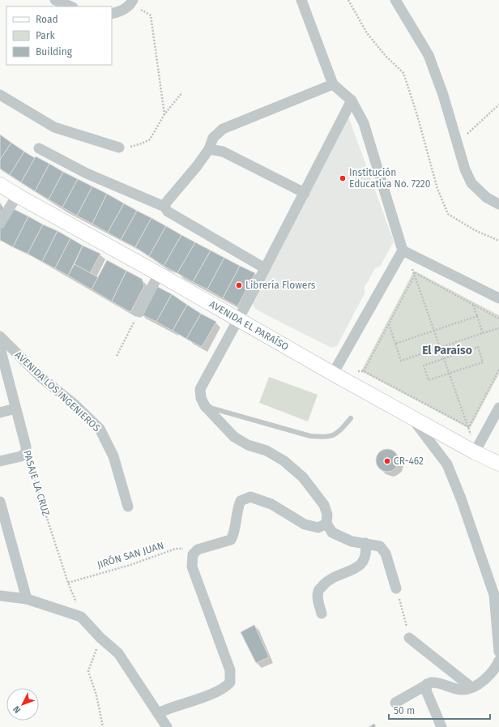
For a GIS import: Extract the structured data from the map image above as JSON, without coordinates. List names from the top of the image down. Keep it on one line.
{"streets":{"street":["AVENIDA EL PARAÍSO","AVENIDA LOS INGENIEROS","PASAJE LA CRUZ"],"path":["JIRÓN SAN JUAN"]},"crossings":[["PASAJE LA CRUZ","JIRÓN SAN JUAN"]],"districts":["El Paraíso"],"places":["Institución Educativa No. 7220","Librería Flowers","CR-462"],"legend":["Road","Park","Building"],"scale_bar":"50 m","north":"bottom left"}
